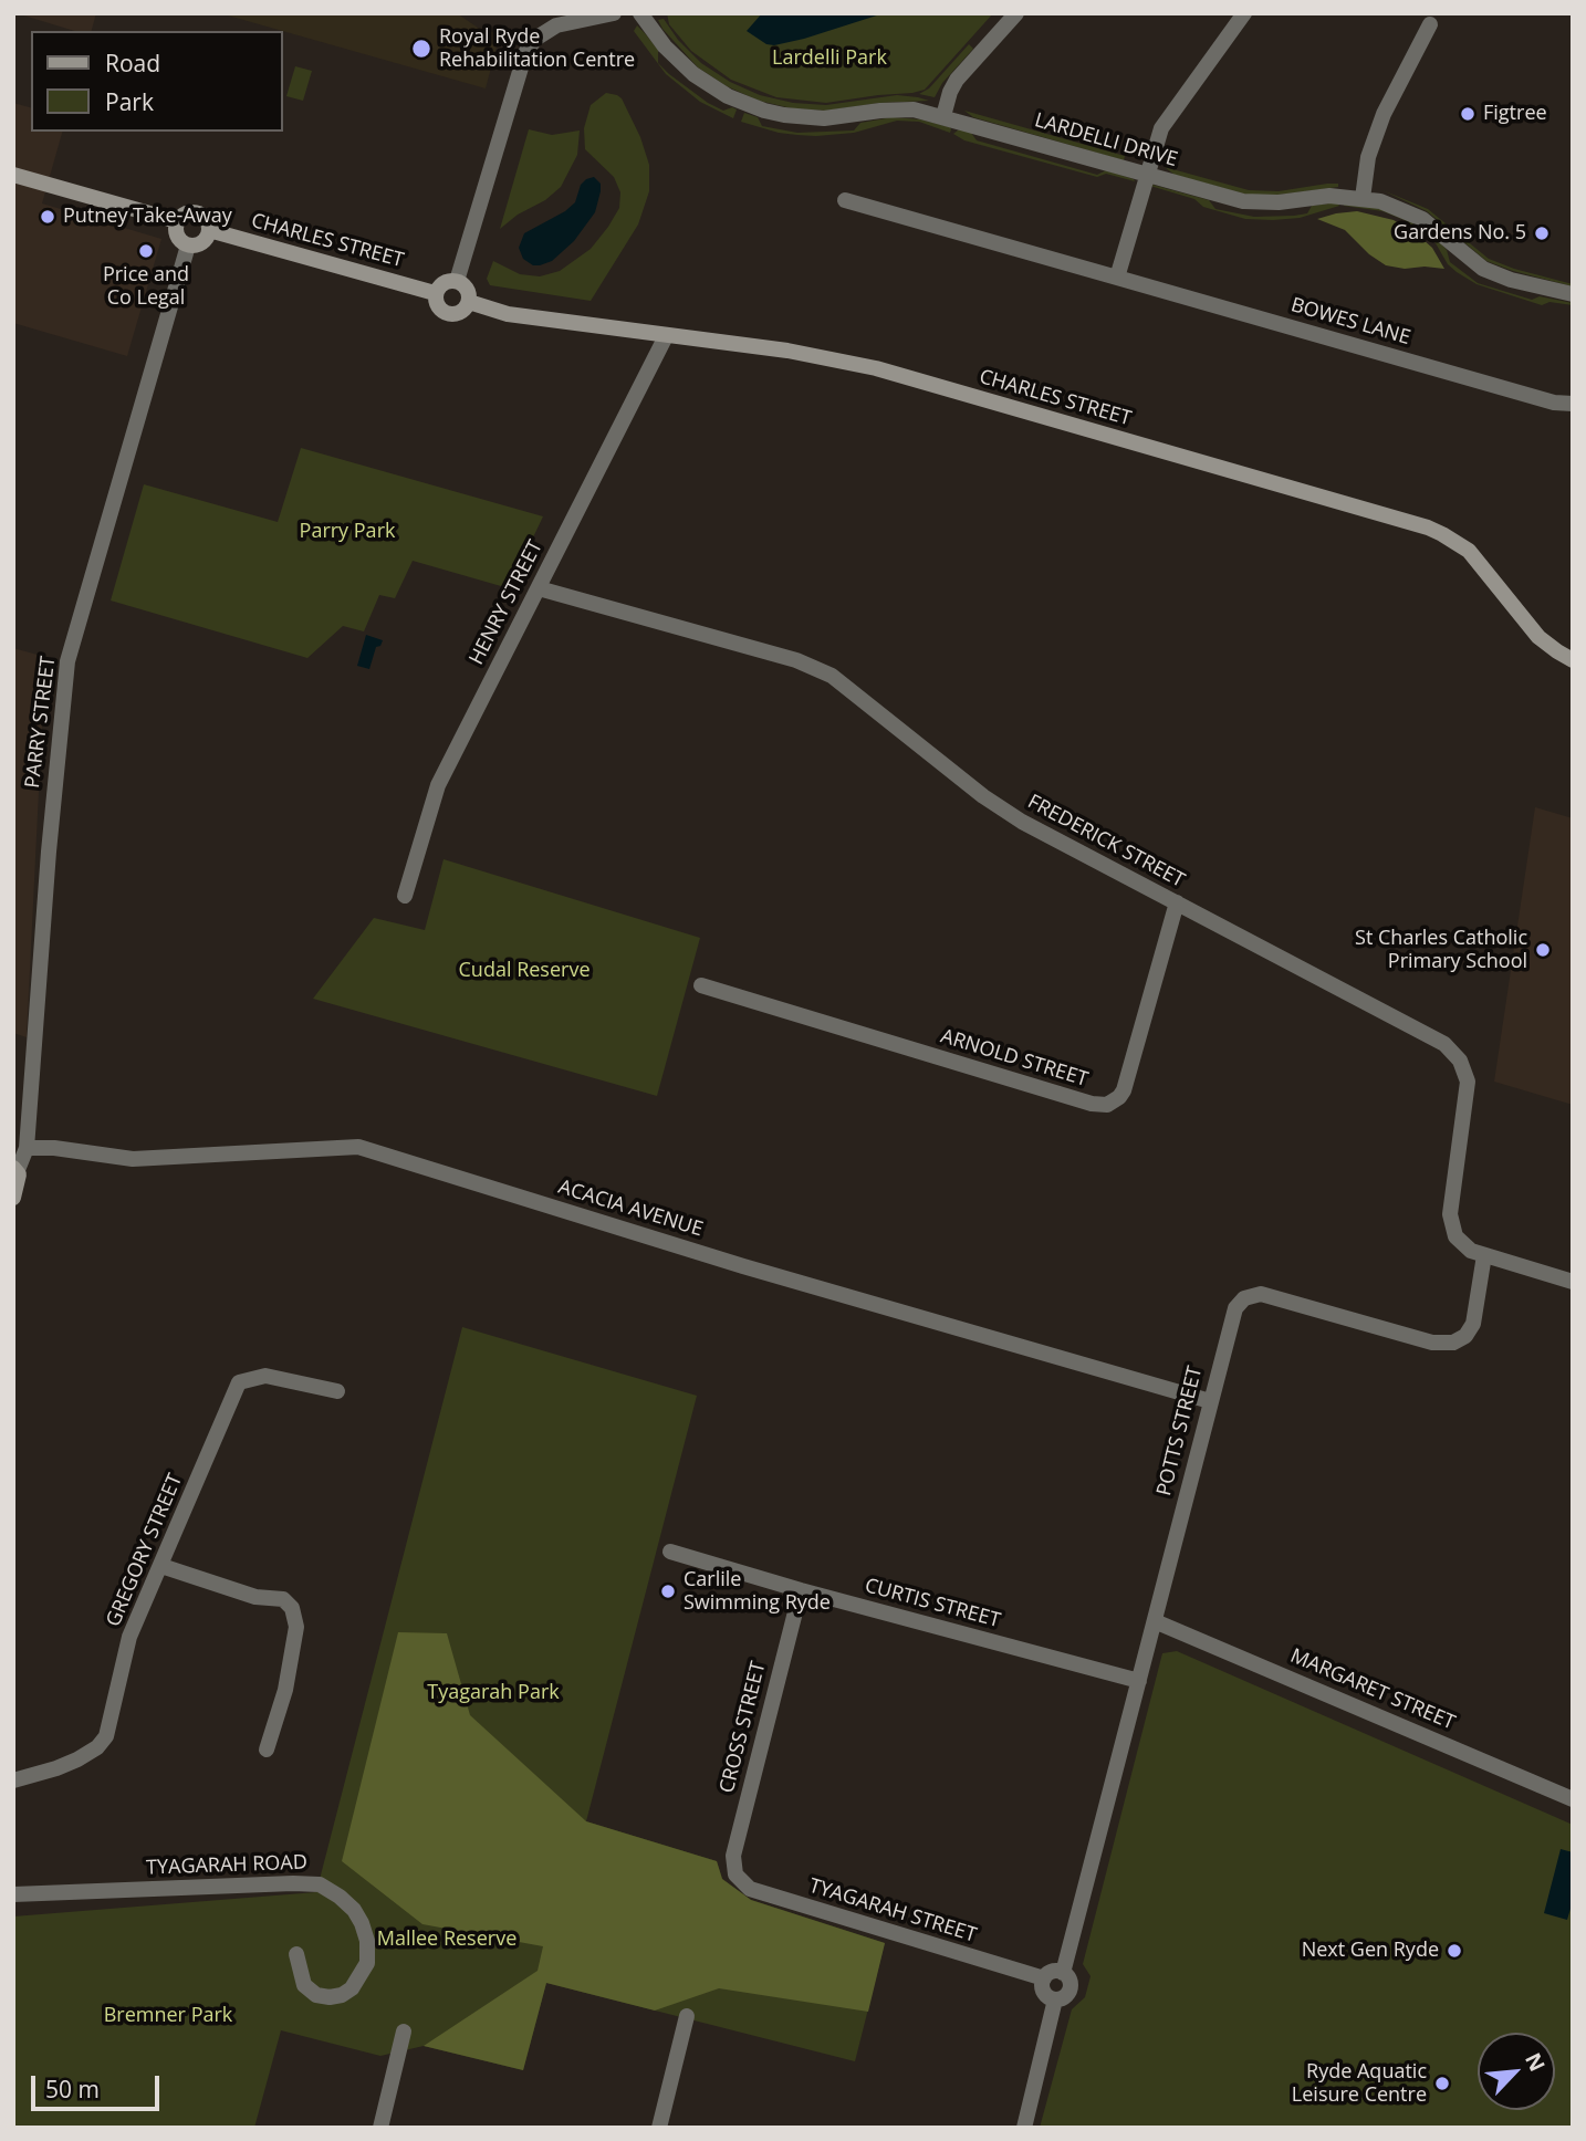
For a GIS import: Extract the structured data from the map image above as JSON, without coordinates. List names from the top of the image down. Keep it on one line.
{"streets":{"street":["LARDELLI DRIVE","CHARLES STREET","BOWES LANE","HENRY STREET","PARRY STREET","FREDERICK STREET","ARNOLD STREET","ACACIA AVENUE","POTTS STREET","GREGORY STREET","CURTIS STREET","MARGARET STREET","CROSS STREET","TYAGARAH ROAD","TYAGARAH STREET"]},"crossings":[["CHARLES STREET","HENRY STREET"],["CHARLES STREET","PARRY STREET"],["HENRY STREET","FREDERICK STREET"],["PARRY STREET","ACACIA AVENUE"],["FREDERICK STREET","ARNOLD STREET"],["FREDERICK STREET","POTTS STREET"],["ACACIA AVENUE","POTTS STREET"],["POTTS STREET","CURTIS STREET"],["POTTS STREET","MARGARET STREET"],["POTTS STREET","TYAGARAH STREET"],["CURTIS STREET","CROSS STREET"],["CROSS STREET","TYAGARAH STREET"]],"parks":["Lardelli Park","Parry Park","Cudal Reserve","Tyagarah Park","Mallee Reserve","Bremner Park"],"places":["Royal Ryde Rehabilitation Centre","Figtree","Putney Take-Away","Gardens No. 5","Price and Co Legal","St Charles Catholic Primary School","Carlile Swimming Ryde","Next Gen Ryde","Ryde Aquatic Leisure Centre"],"legend":["Road","Park"],"scale_bar":"50 m","north":"top right"}
